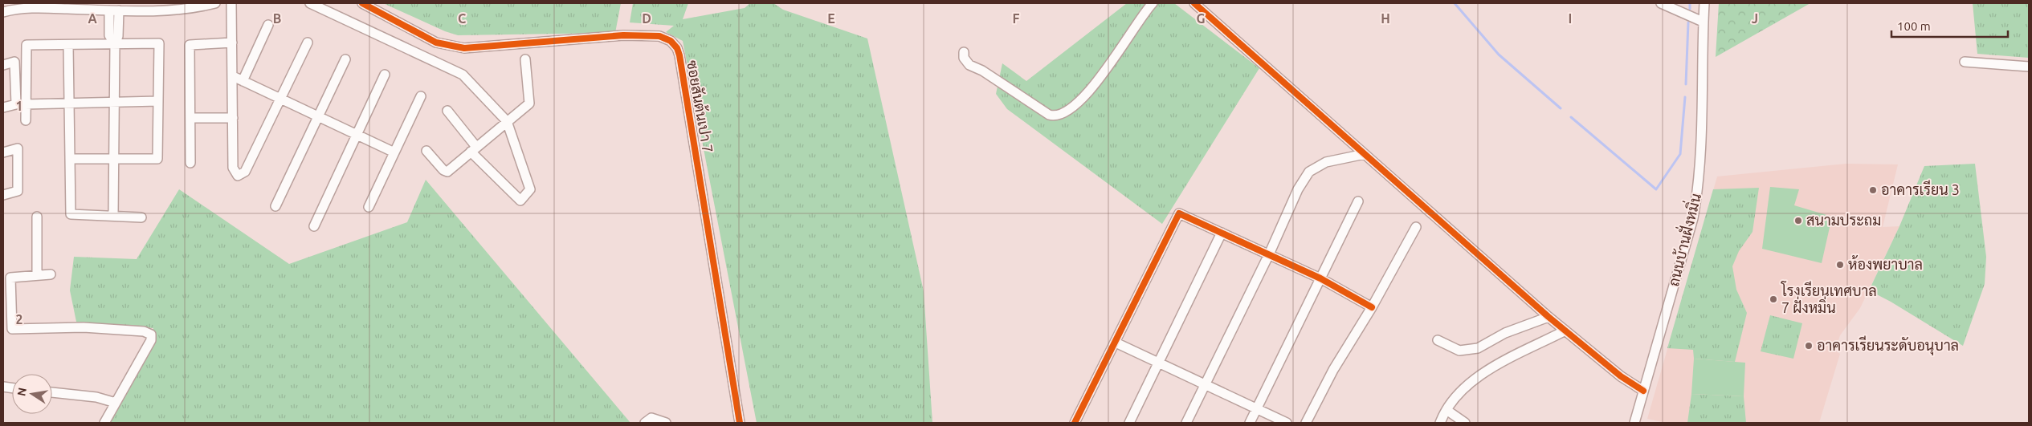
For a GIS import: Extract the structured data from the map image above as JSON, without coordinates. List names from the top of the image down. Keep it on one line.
{"streets":{"street":["ซอยสันต้นเปา 7","ถนนบ้านฝั่งหมิ่น"]},"places":["อาคารเรียน 3","สนามประถม","ห้องพยาบาล","โรงเรียนเทศบาล 7 ฝั่งหมิ่น","อาคารเรียนระดับอนุบาล"],"scale_bar":"100 m","north":"left","grid":{"columns":["A","B","C","D","E","F","G","H","I","J"],"rows":["1","2"]}}
